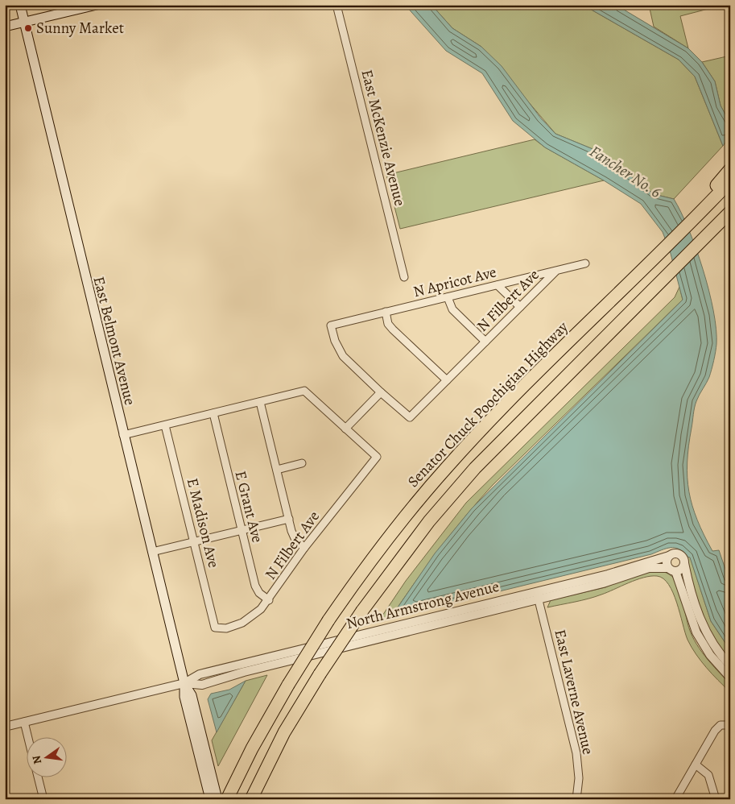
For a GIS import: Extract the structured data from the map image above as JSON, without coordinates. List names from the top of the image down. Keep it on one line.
{"streets":{"highway":["Senator Chuck Poochigian Highway"],"main road":["East Belmont Avenue"],"street":["East McKenzie Avenue","N Apricot Ave","N Filbert Ave","E Grant Ave","E Madison Ave","North Armstrong Avenue","East Laverne Avenue"]},"crossings":[["N Apricot Ave","N Filbert Ave"],["N Filbert Ave","E Grant Ave"],["N Filbert Ave","E Madison Ave"],["East Belmont Avenue","North Armstrong Avenue"],["North Armstrong Avenue","East Laverne Avenue"]],"water":["Fancher No. 6"],"places":["Sunny Market"],"north":"left"}
